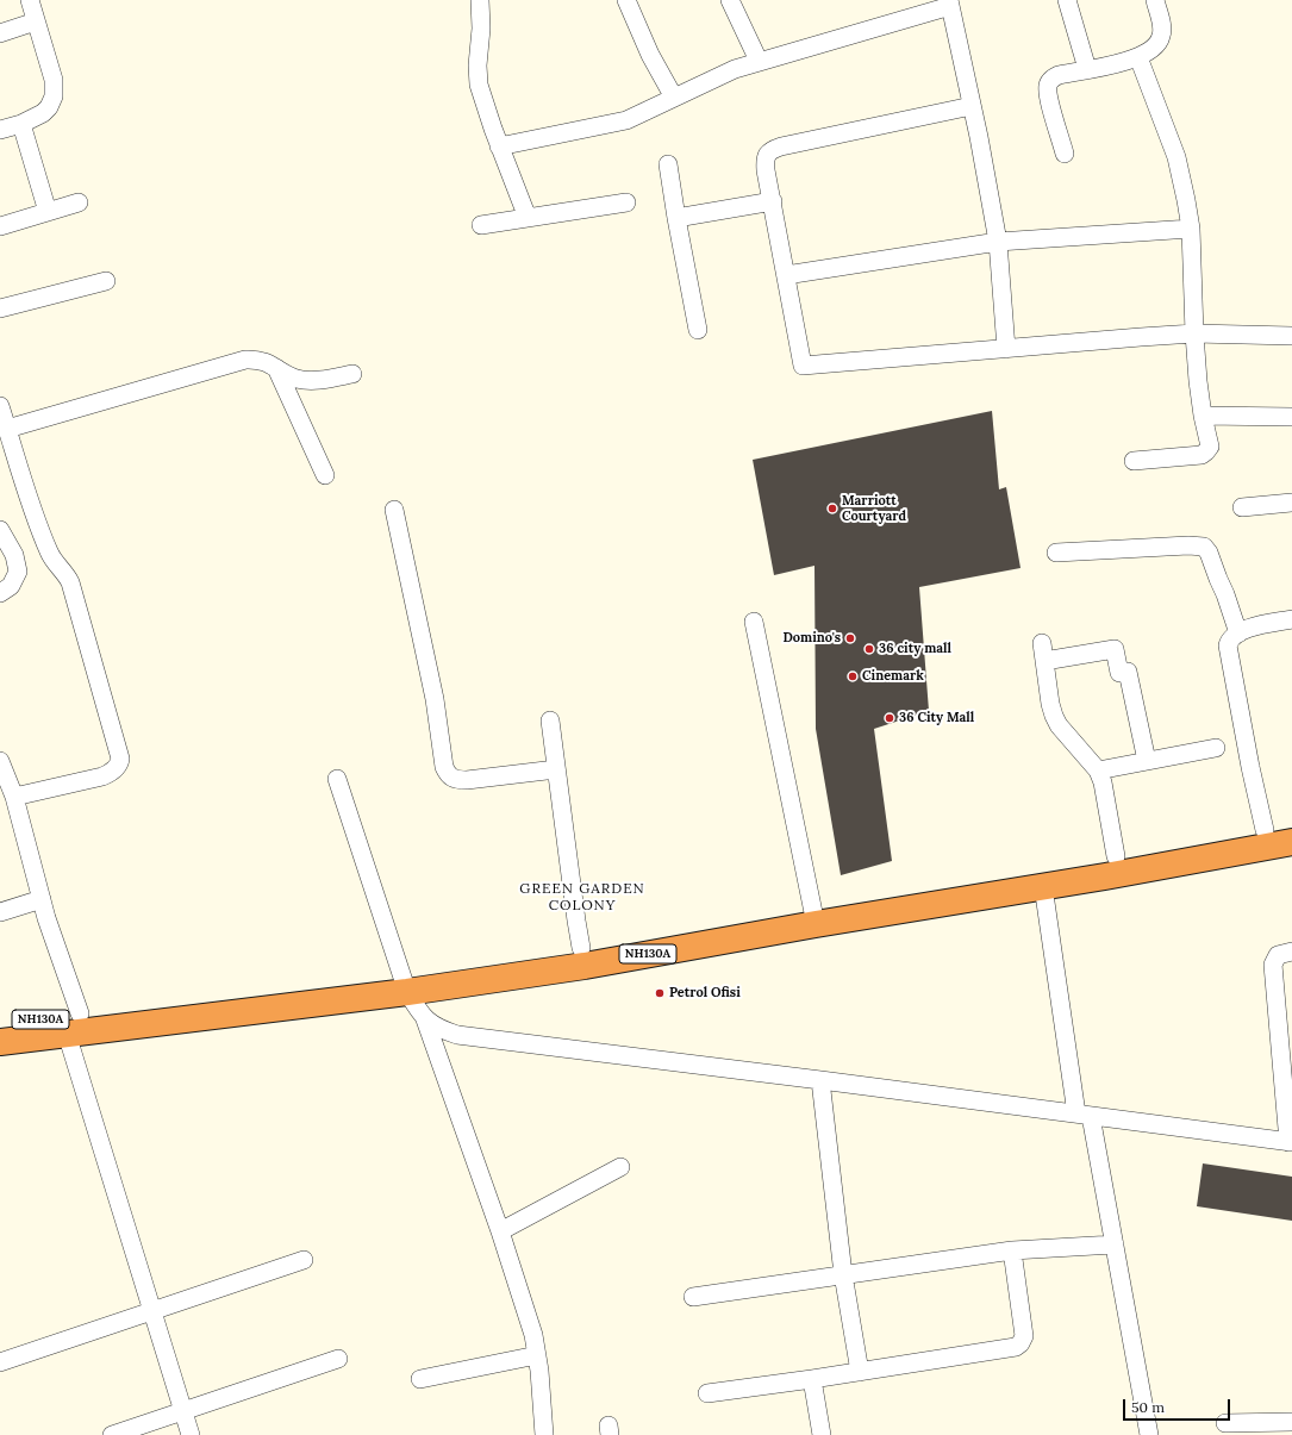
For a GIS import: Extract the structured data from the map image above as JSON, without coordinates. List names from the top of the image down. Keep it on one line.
{"streets":{"highway":["NH130A"]},"districts":["GREEN GARDEN COLONY"],"places":["Marriott Courtyard","Domino's","36 city mall","Cinemark","36 City Mall","Petrol Ofisi"],"scale_bar":"50 m"}
